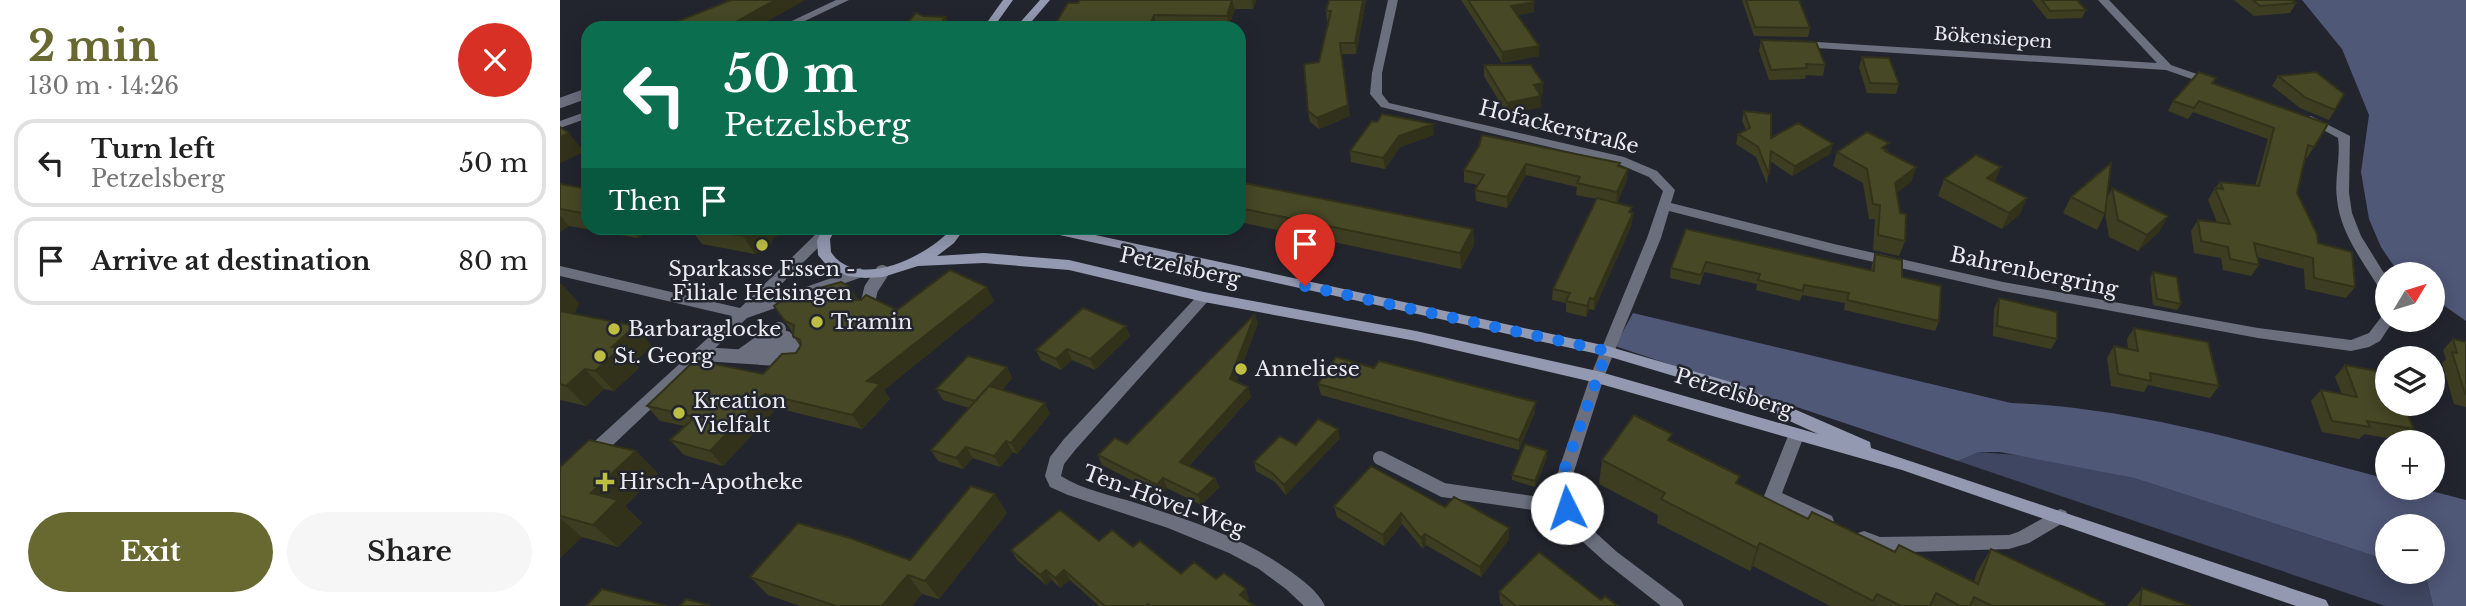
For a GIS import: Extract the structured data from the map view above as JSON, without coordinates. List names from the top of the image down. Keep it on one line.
{"streets":{"main road":["Petzelsberg"],"street":["Bökensiepen","Hofackerstraße","Bahrenbergring","Ten-Hövel-Weg"]},"crossings":[["Hofackerstraße","Bahrenbergring"],["Petzelsberg","Ten-Hövel-Weg"]],"places":{"other":["Sparkasse Essen - Filiale Heisingen","Tramin","Barbaraglocke","St. Georg","Anneliese","Kreation Vielfalt"],"health":["Hirsch-Apotheke"]},"north":"top right","page":{"heading":["2 min","130 m · 14:26"],"turn":["50 m","Petzelsberg"],"list":[{"name":"Turn left","note":"Petzelsberg","value":"50 m"},{"name":"Arrive at destination","value":"80 m"}],"then":"Then","map_buttons":["+","−"],"buttons":["Exit","Share"]}}
